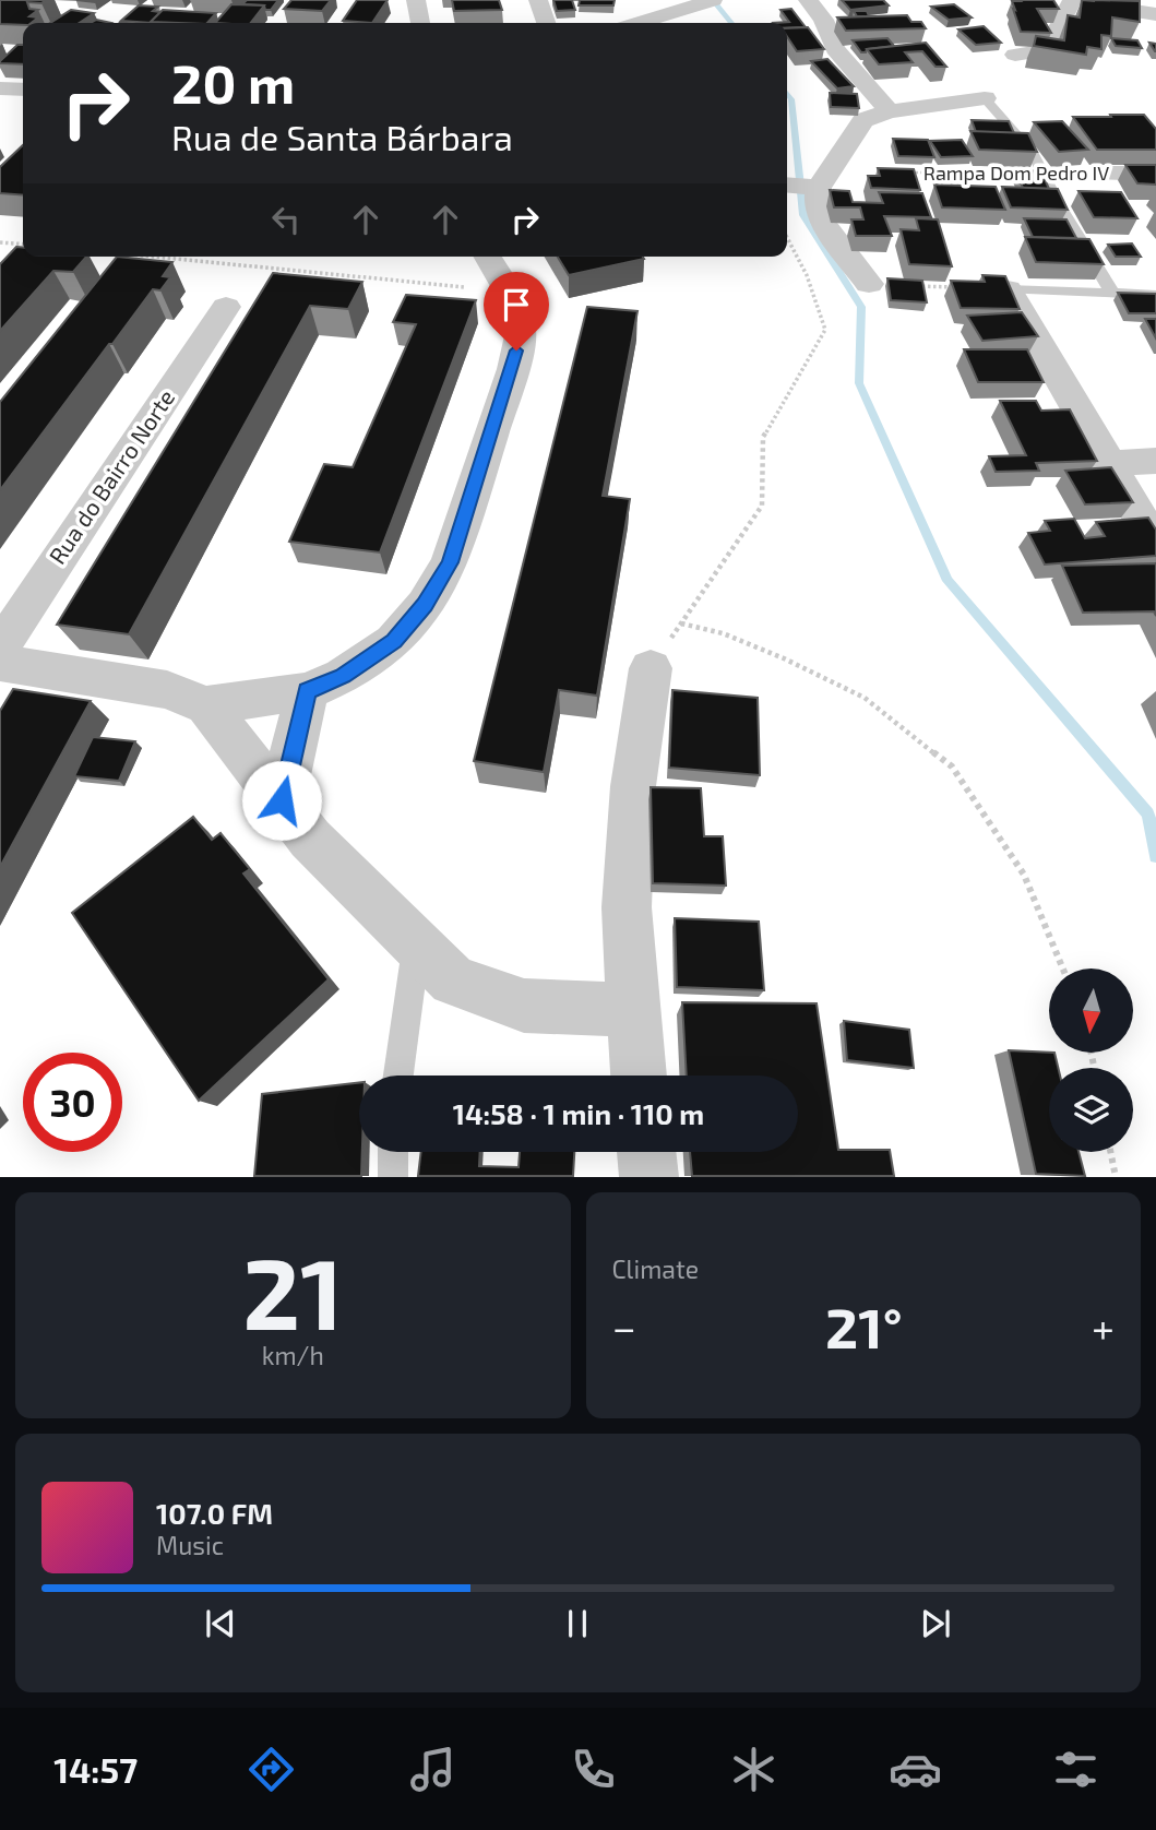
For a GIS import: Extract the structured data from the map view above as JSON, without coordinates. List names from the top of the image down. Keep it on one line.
{"streets":{"street":["Rampa Dom Pedro IV","Rua do Bairro Norte"]},"north":"bottom","page":{"turn":["20 m","Rua de Santa Bárbara"],"limit":"30","trip":"14:58 · 1 min · 110 m","tile":[["21","km/h"],"Climate"],"heat":["−","21°","+"],"song":["107.0 FM","Music"],"tabs":"14:57"}}
